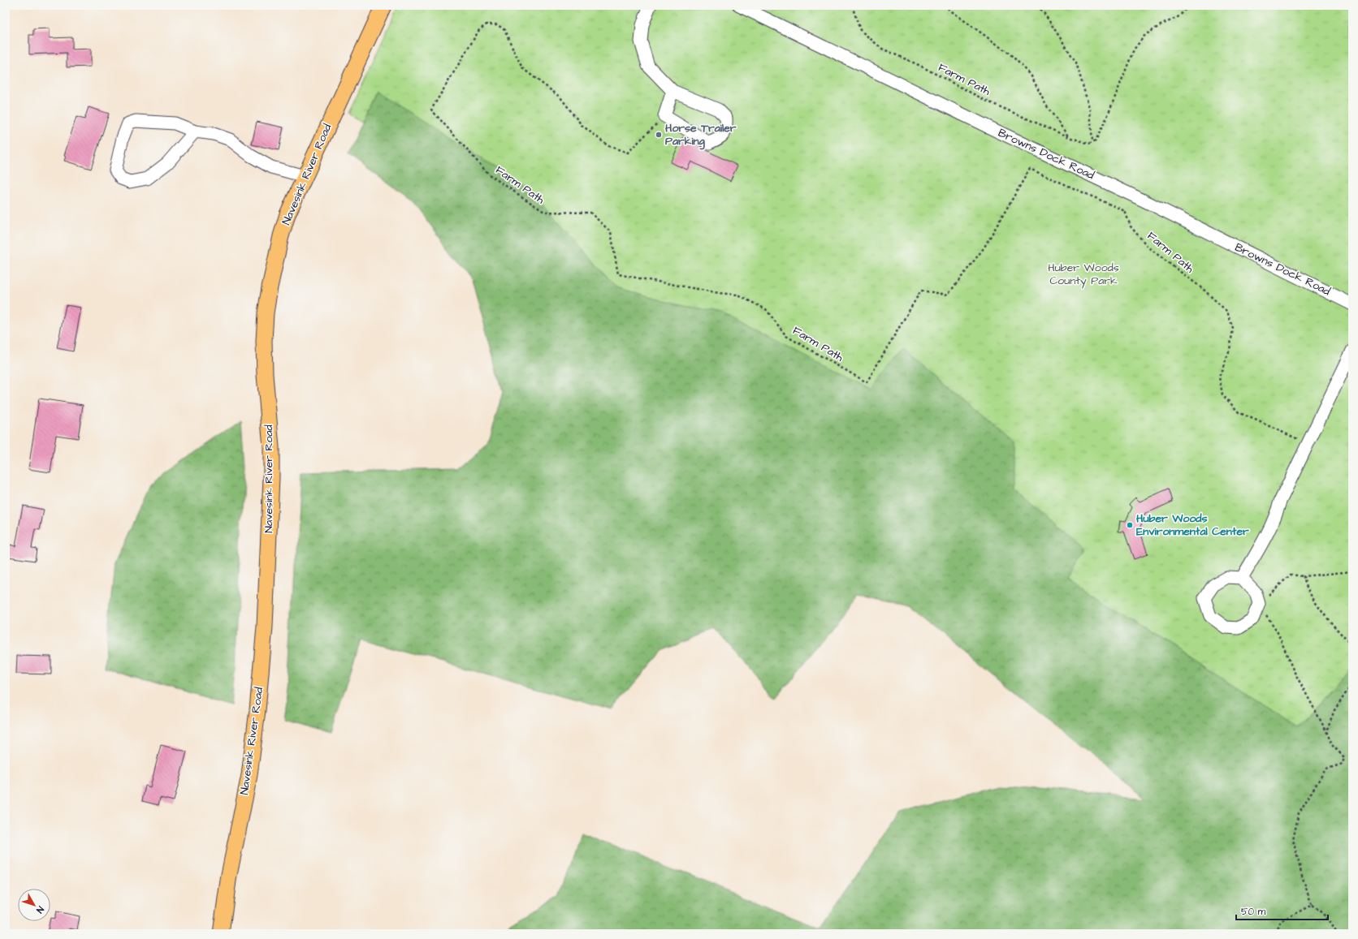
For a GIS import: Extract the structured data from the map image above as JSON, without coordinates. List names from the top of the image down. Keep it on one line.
{"streets":{"main road":["Navesink River Road"],"street":["Browns Dock Road"],"path":["Farm Path"]},"parks":["Huber Woods County Park"],"places":["Horse Trailer Parking","Huber Woods Environmental Center"],"scale_bar":"50 m","north":"bottom right"}
